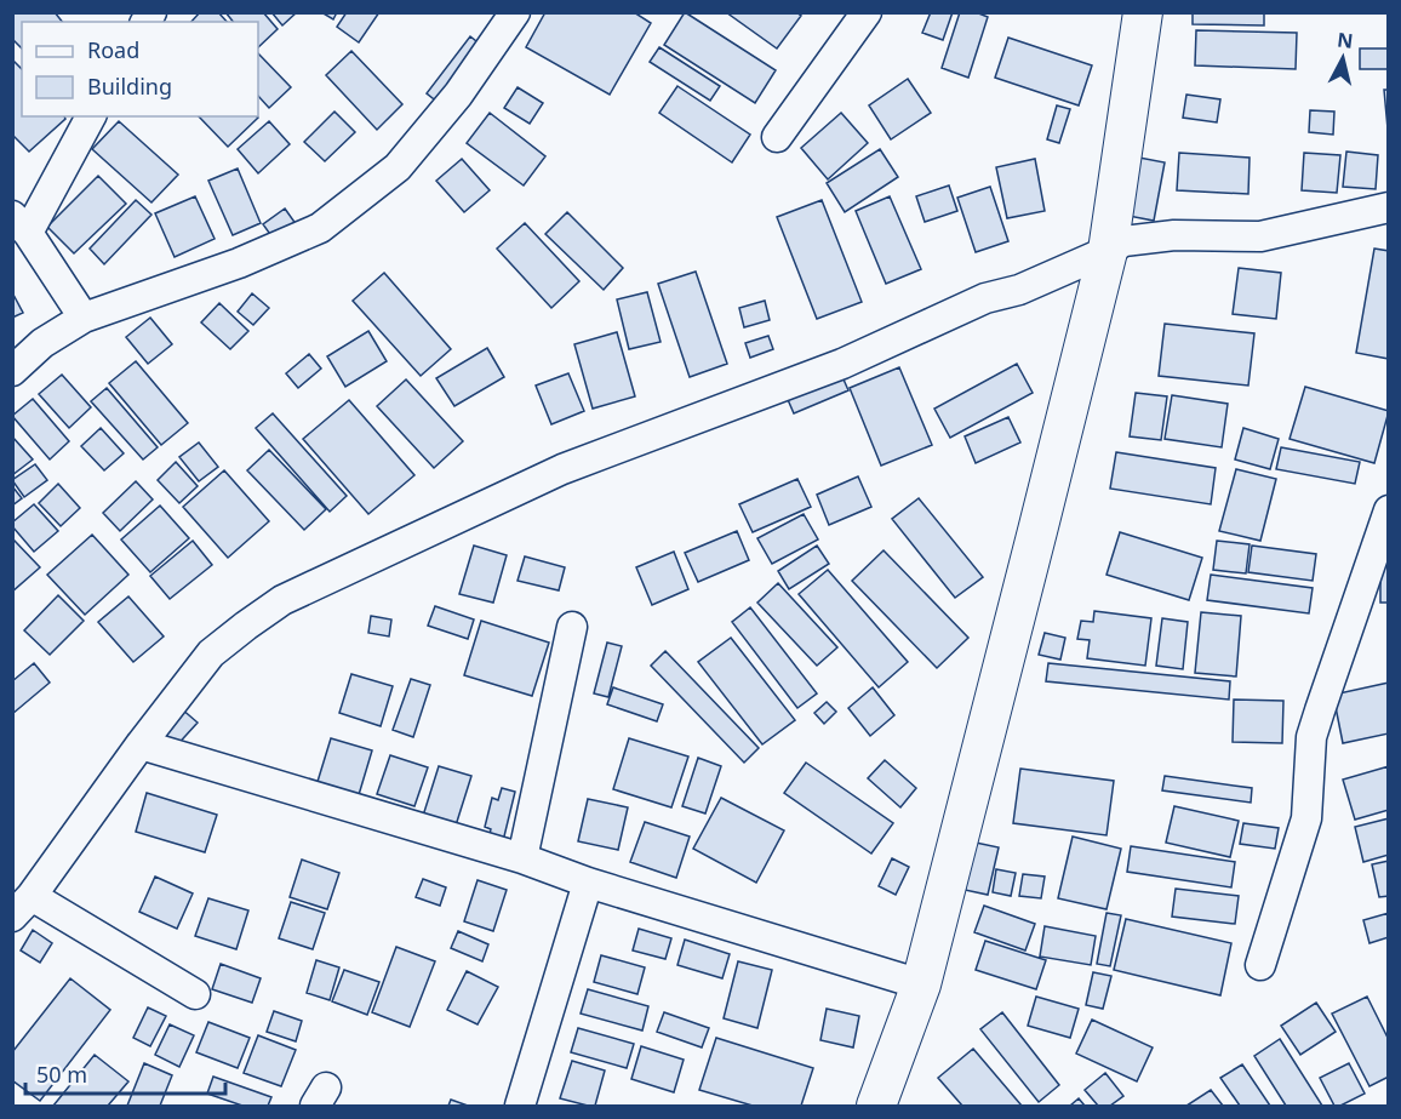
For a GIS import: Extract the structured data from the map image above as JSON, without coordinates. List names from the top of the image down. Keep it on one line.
{"legend":["Road","Building"],"scale_bar":"50 m","north":"top"}
